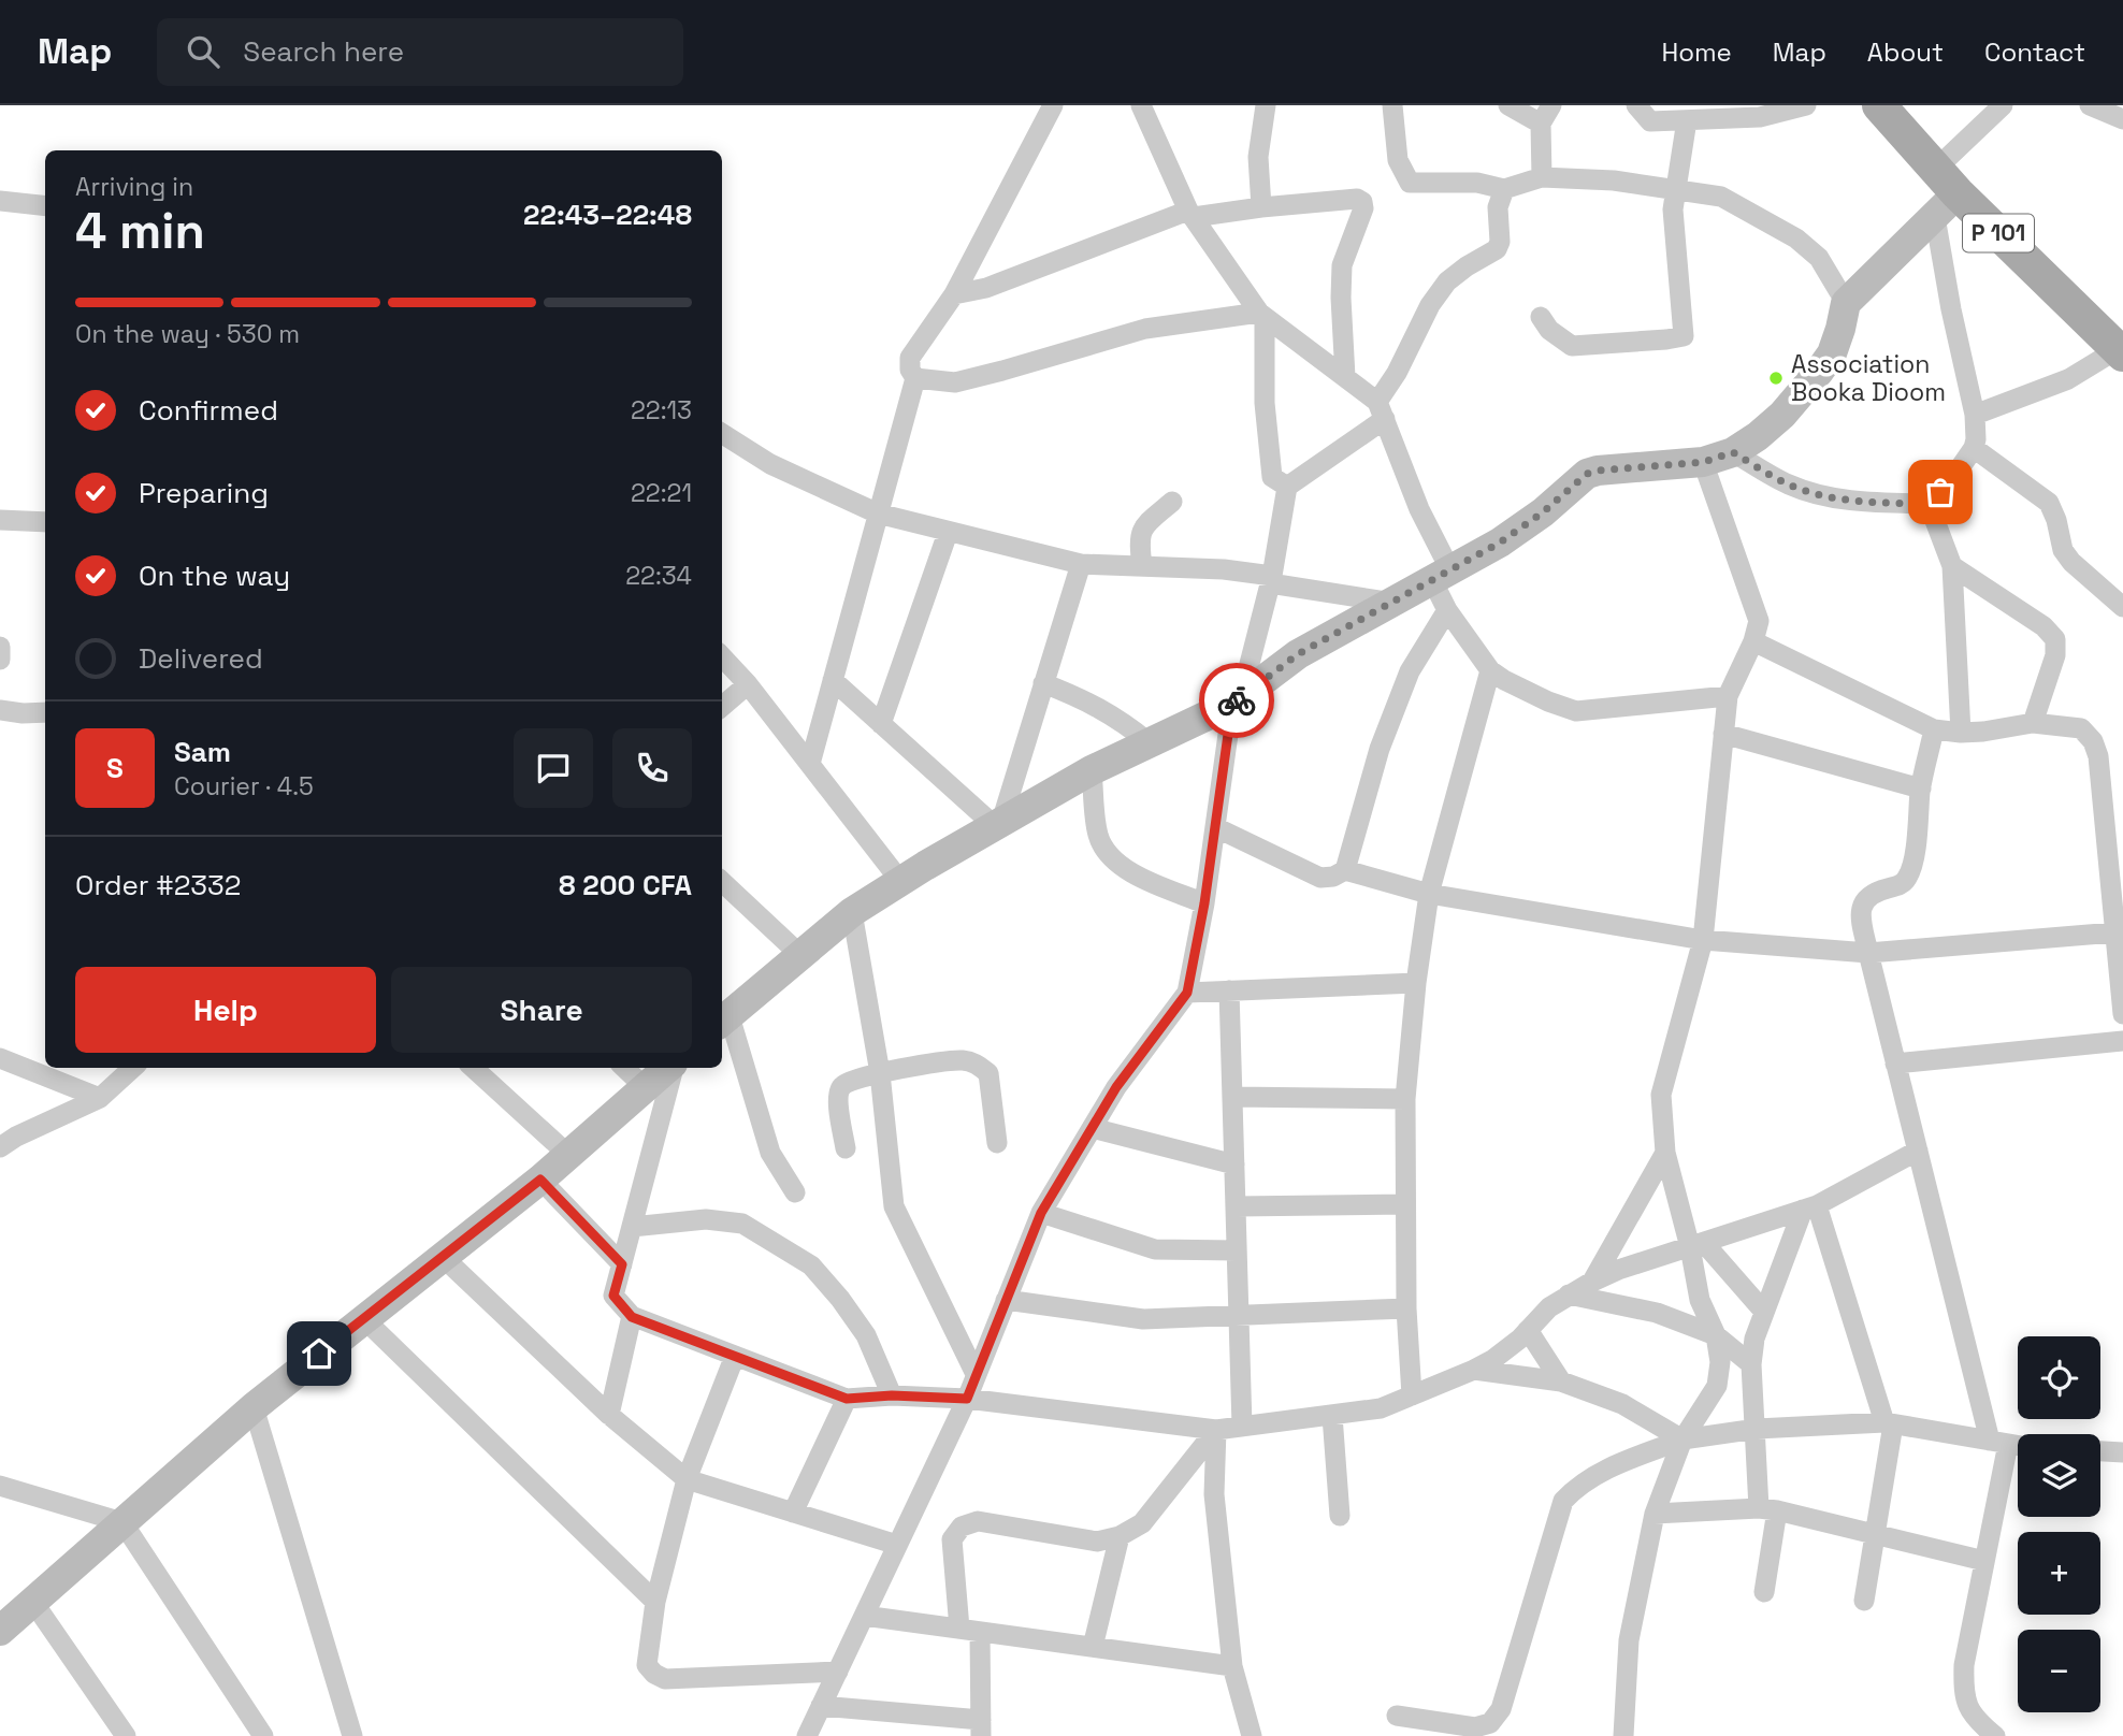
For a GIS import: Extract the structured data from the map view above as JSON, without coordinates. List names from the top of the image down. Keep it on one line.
{"streets":{"main road":["P 101"]},"places":["Association Booka Dioom"],"page":{"header":"Map","search":"Search here","nav":["Home","Map","About","Contact"],"heading":["4 min","Arriving in","22:43–22:48"],"panel":["Sam","Courier · 4.5","Order #2332","8 200 CFA"],"bar":"On the way · 530 m","list":[["Confirmed","22:13"],["Preparing","22:21"],["On the way","22:34"],"Delivered"],"round":"S","buttons":["Help","Share"],"map_buttons":["+","−"]}}
